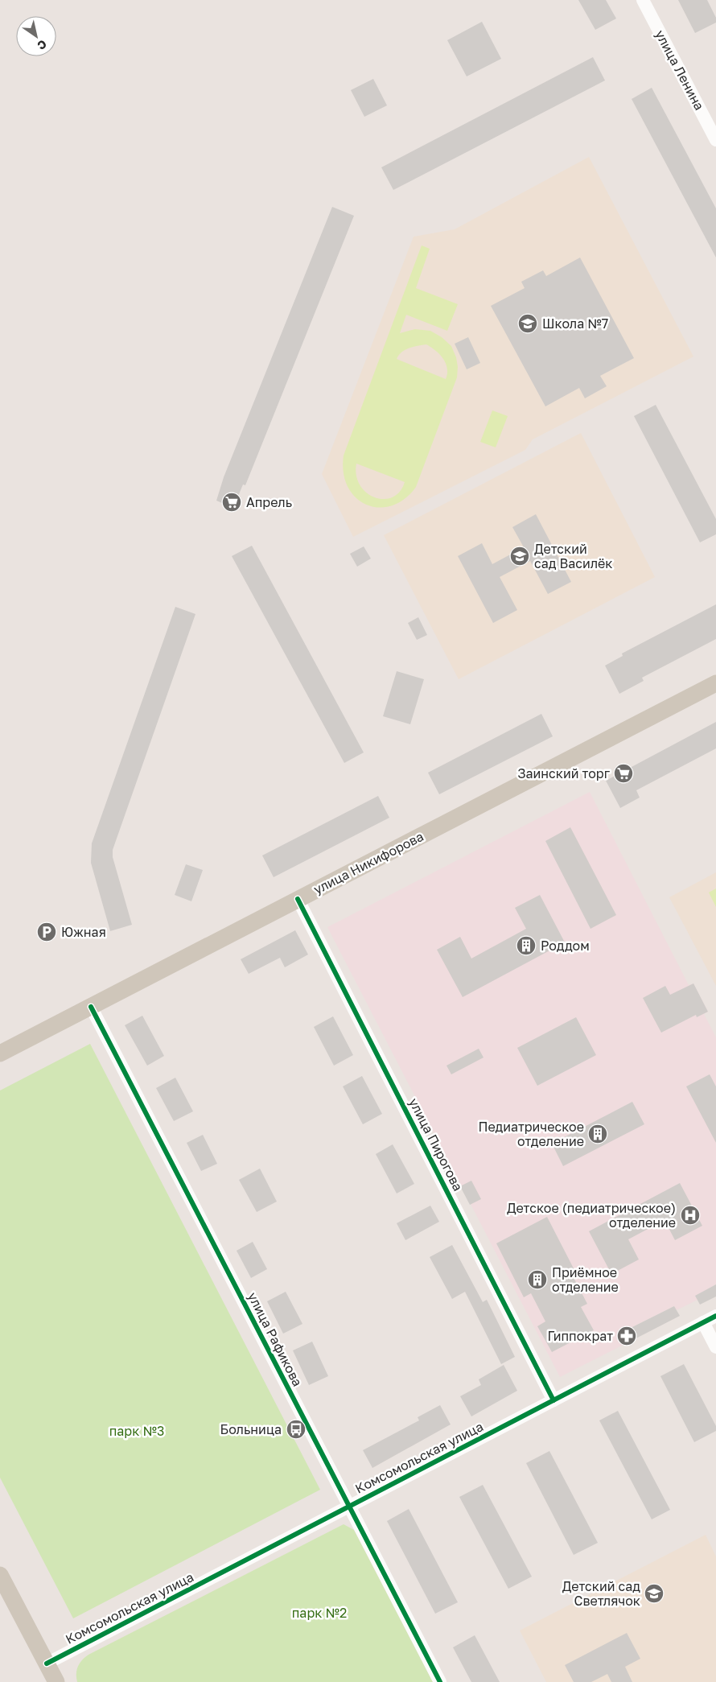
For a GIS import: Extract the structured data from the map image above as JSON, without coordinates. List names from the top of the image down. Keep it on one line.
{"streets":{"main road":["улица Никифорова"],"street":["улица Ленина","улица Пирогова","улица Рафикова","Комсомольская улица"]},"crossings":[["улица Никифорова","улица Пирогова"],["улица Никифорова","улица Рафикова"],["улица Пирогова","Комсомольская улица"],["улица Рафикова","Комсомольская улица"]],"parks":["парк №3","парк №2"],"places":{"school or university":["Школа №7","Детский сад Василёк","Детский сад Светлячок"],"supermarket":["Апрель","Заинский торг"],"parking":["Южная"],"building":["Роддом","Педиатрическое отделение","Приёмное отделение"],"hospital":["Детское (педиатрическое) отделение"],"pharmacy":["Гиппократ"],"bus stop":["Больница"]},"north":"bottom right"}
